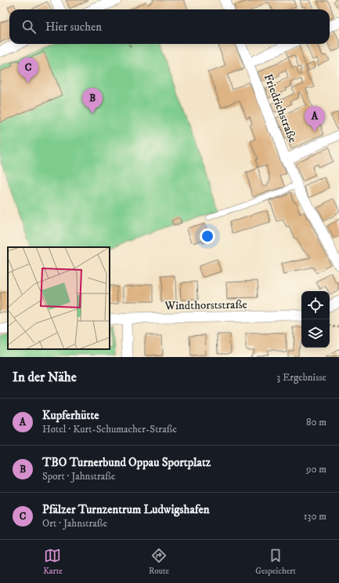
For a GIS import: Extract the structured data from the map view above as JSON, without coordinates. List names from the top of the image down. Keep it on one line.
{"streets":{"street":["Friedrichstraße","Windthorststraße"]},"page":{"search":"Hier suchen","pins":["C","B","A"],"heading":["In der Nähe","3 Ergebnisse"],"list":[{"mark":"A","name":"Kupferhütte","note":"Hotel · Kurt-Schumacher-Straße","value":"80 m"},{"mark":"B","name":"TBO Turnerbund Oppau Sportplatz","note":"Sport · Jahnstraße","value":"90 m"},{"mark":"C","name":"Pfälzer Turnzentrum Ludwigshafen","note":"Ort · Jahnstraße","value":"130 m"}],"nav":["Karte","Route","Gespeichert"]}}
